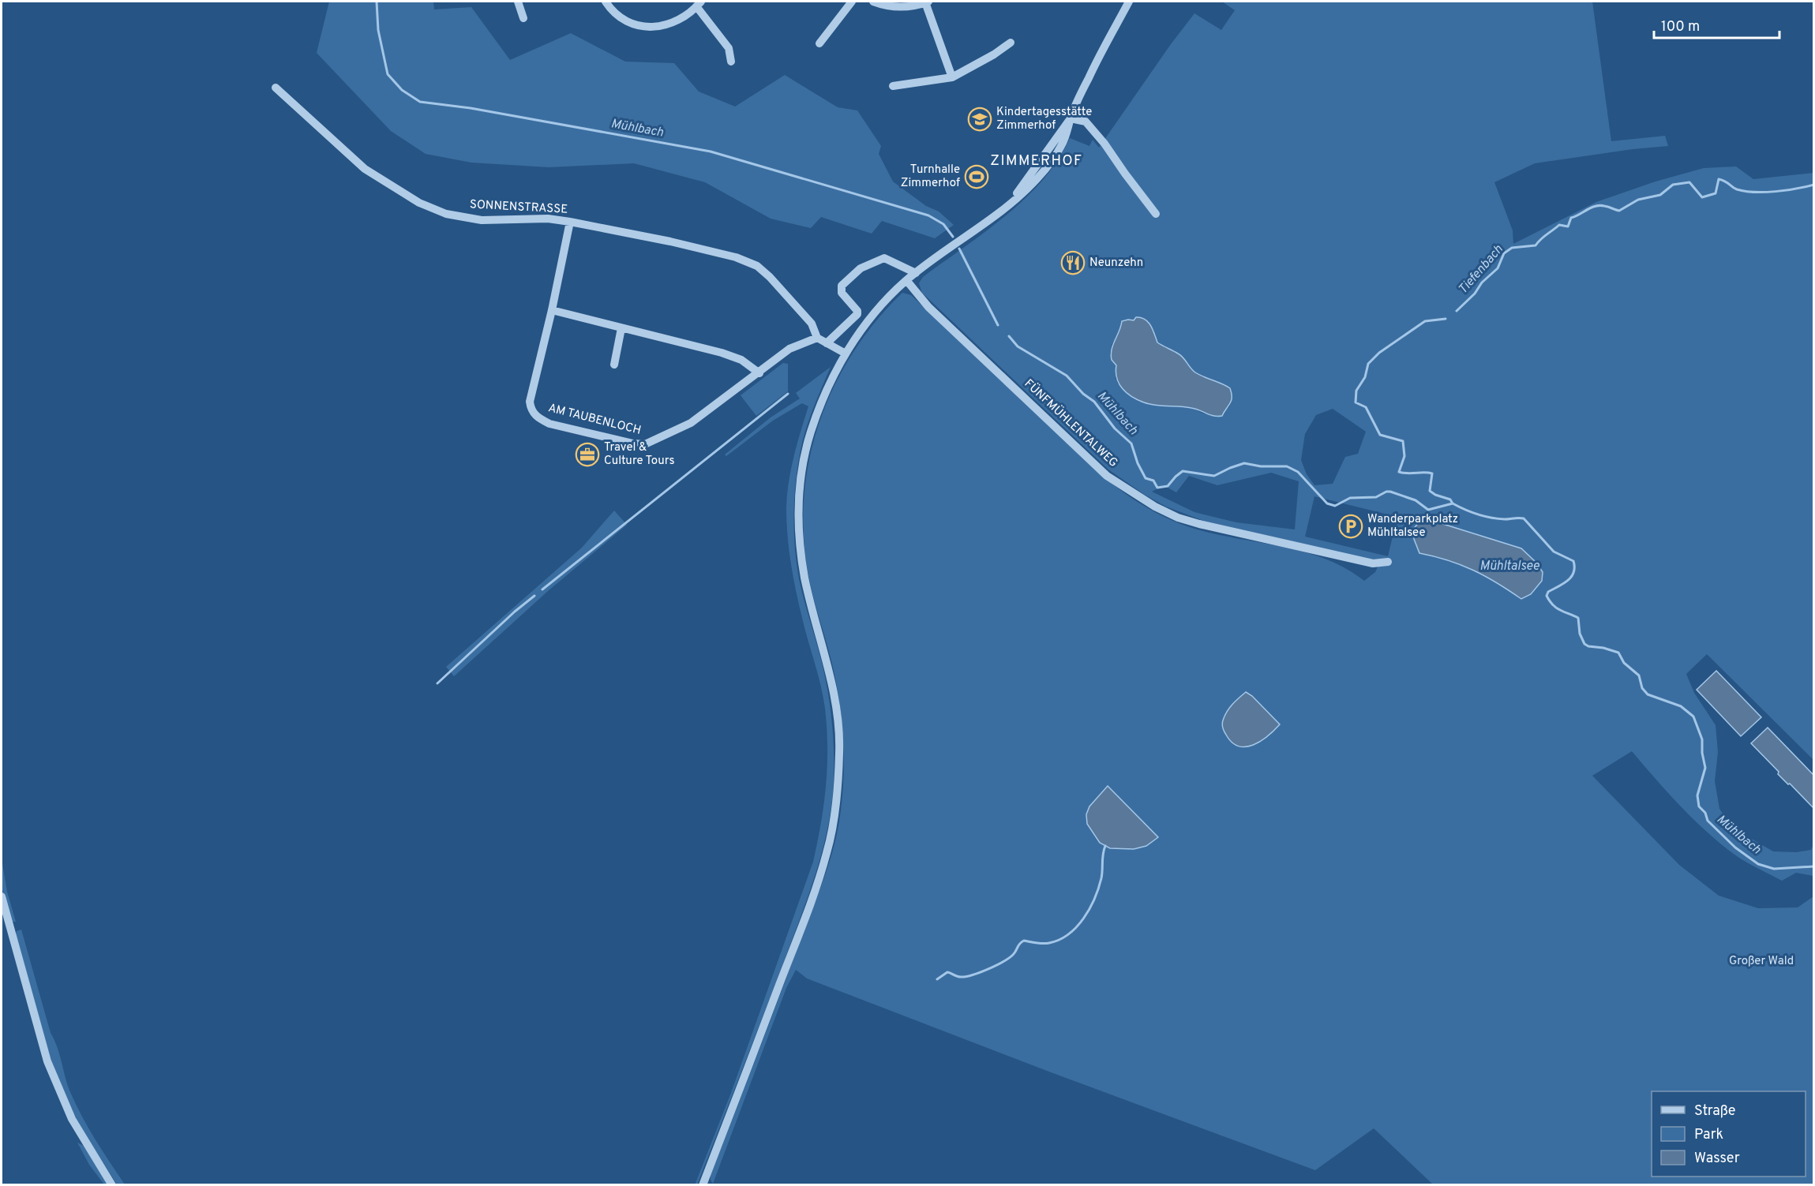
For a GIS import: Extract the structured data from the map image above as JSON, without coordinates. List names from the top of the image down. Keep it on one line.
{"streets":{"street":["SONNENSTRASSE","AM TAUBENLOCH","FÜNFMÜHLENTALWEG"]},"crossings":[["SONNENSTRASSE","AM TAUBENLOCH"]],"districts":["ZIMMERHOF"],"water":["Mühlbach","Tiefenbach","Mühltalsee"],"parks":["Großer Wald"],"places":{"school or university":["Kindertagesstätte Zimmerhof"],"sports":["Turnhalle Zimmerhof"],"restaurant":["Neunzehn"],"office":["Travel & Culture Tours"],"parking":["Wanderparkplatz Mühltalsee"]},"legend":["Straße","Park","Wasser"],"scale_bar":"100 m"}
